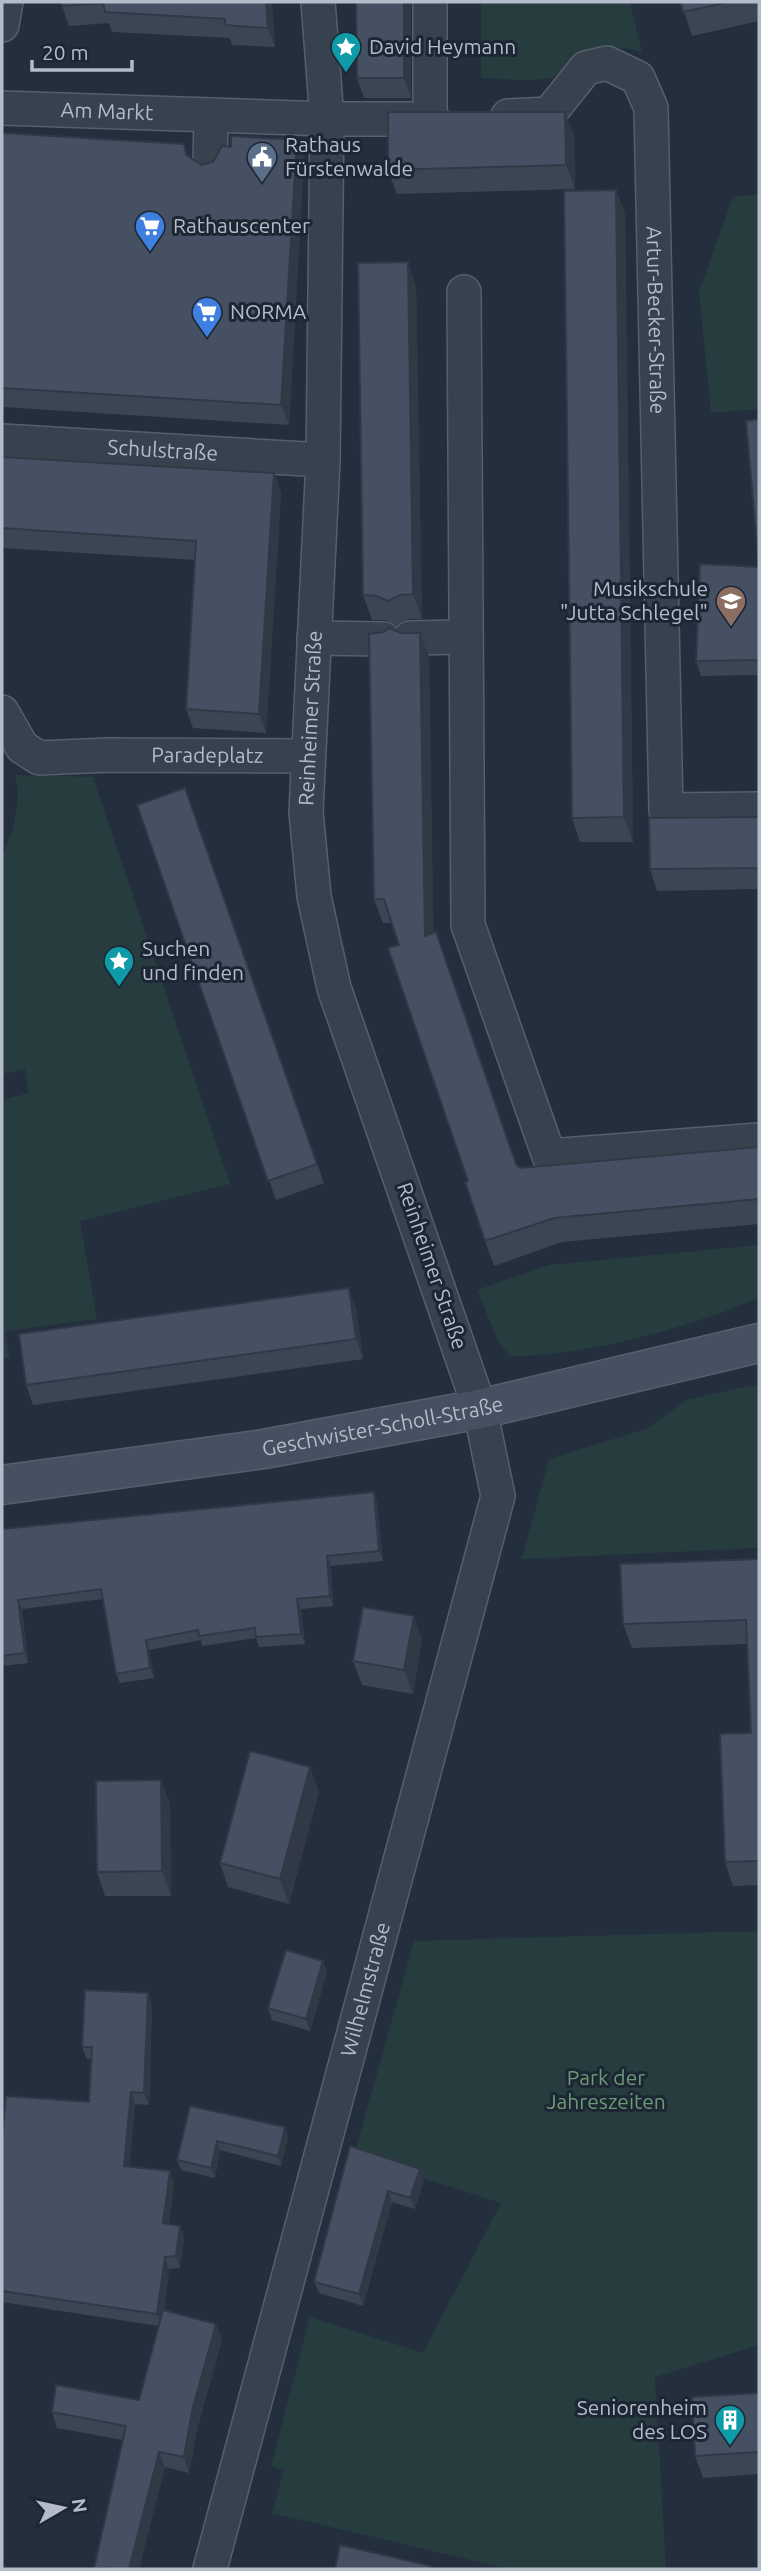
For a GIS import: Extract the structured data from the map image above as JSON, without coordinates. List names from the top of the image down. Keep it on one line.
{"streets":{"street":["Am Markt","Artur-Becker-Straße","Schulstraße","Reinheimer Straße","Paradeplatz","Geschwister-Scholl-Straße","Wilhelmstraße"]},"crossings":[["Am Markt","Artur-Becker-Straße"],["Am Markt","Reinheimer Straße"],["Artur-Becker-Straße","Reinheimer Straße"],["Schulstraße","Reinheimer Straße"],["Reinheimer Straße","Paradeplatz"],["Reinheimer Straße","Geschwister-Scholl-Straße"],["Reinheimer Straße","Wilhelmstraße"],["Geschwister-Scholl-Straße","Wilhelmstraße"]],"parks":["Park der Jahreszeiten"],"places":{"place":["David Heymann","Suchen und finden"],"public building":["Rathaus Fürstenwalde"],"supermarket":["Rathauscenter","NORMA"],"school or university":["Musikschule \"Jutta Schlegel\""],"building":["Seniorenheim des LOS"]},"scale_bar":"20 m","north":"right"}
